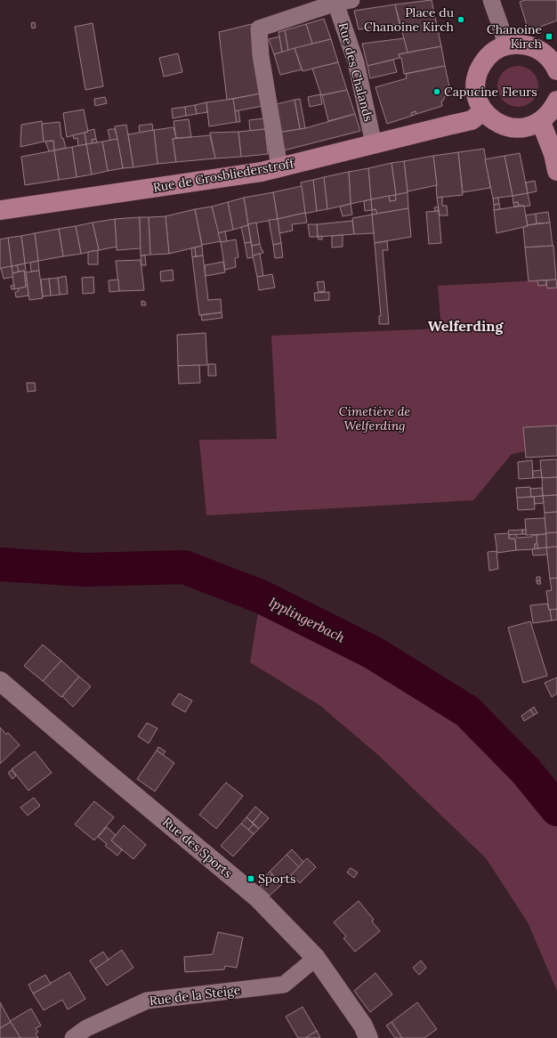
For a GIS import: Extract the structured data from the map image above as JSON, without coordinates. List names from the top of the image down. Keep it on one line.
{"streets":{"main road":["Rue de Grosbliederstroff"],"street":["Rue des Chalands","Rue des Sports","Rue de la Steige"]},"crossings":[["Rue des Chalands","Rue de Grosbliederstroff"],["Rue des Sports","Rue de la Steige"]],"districts":["Welferding"],"water":["Ipplingerbach"],"parks":["Cimetière de Welferding"],"places":{"other":["Place du Chanoine Kirch","Capucine Fleurs"],"transit":["Chanoine Kirch","Sports"]}}
